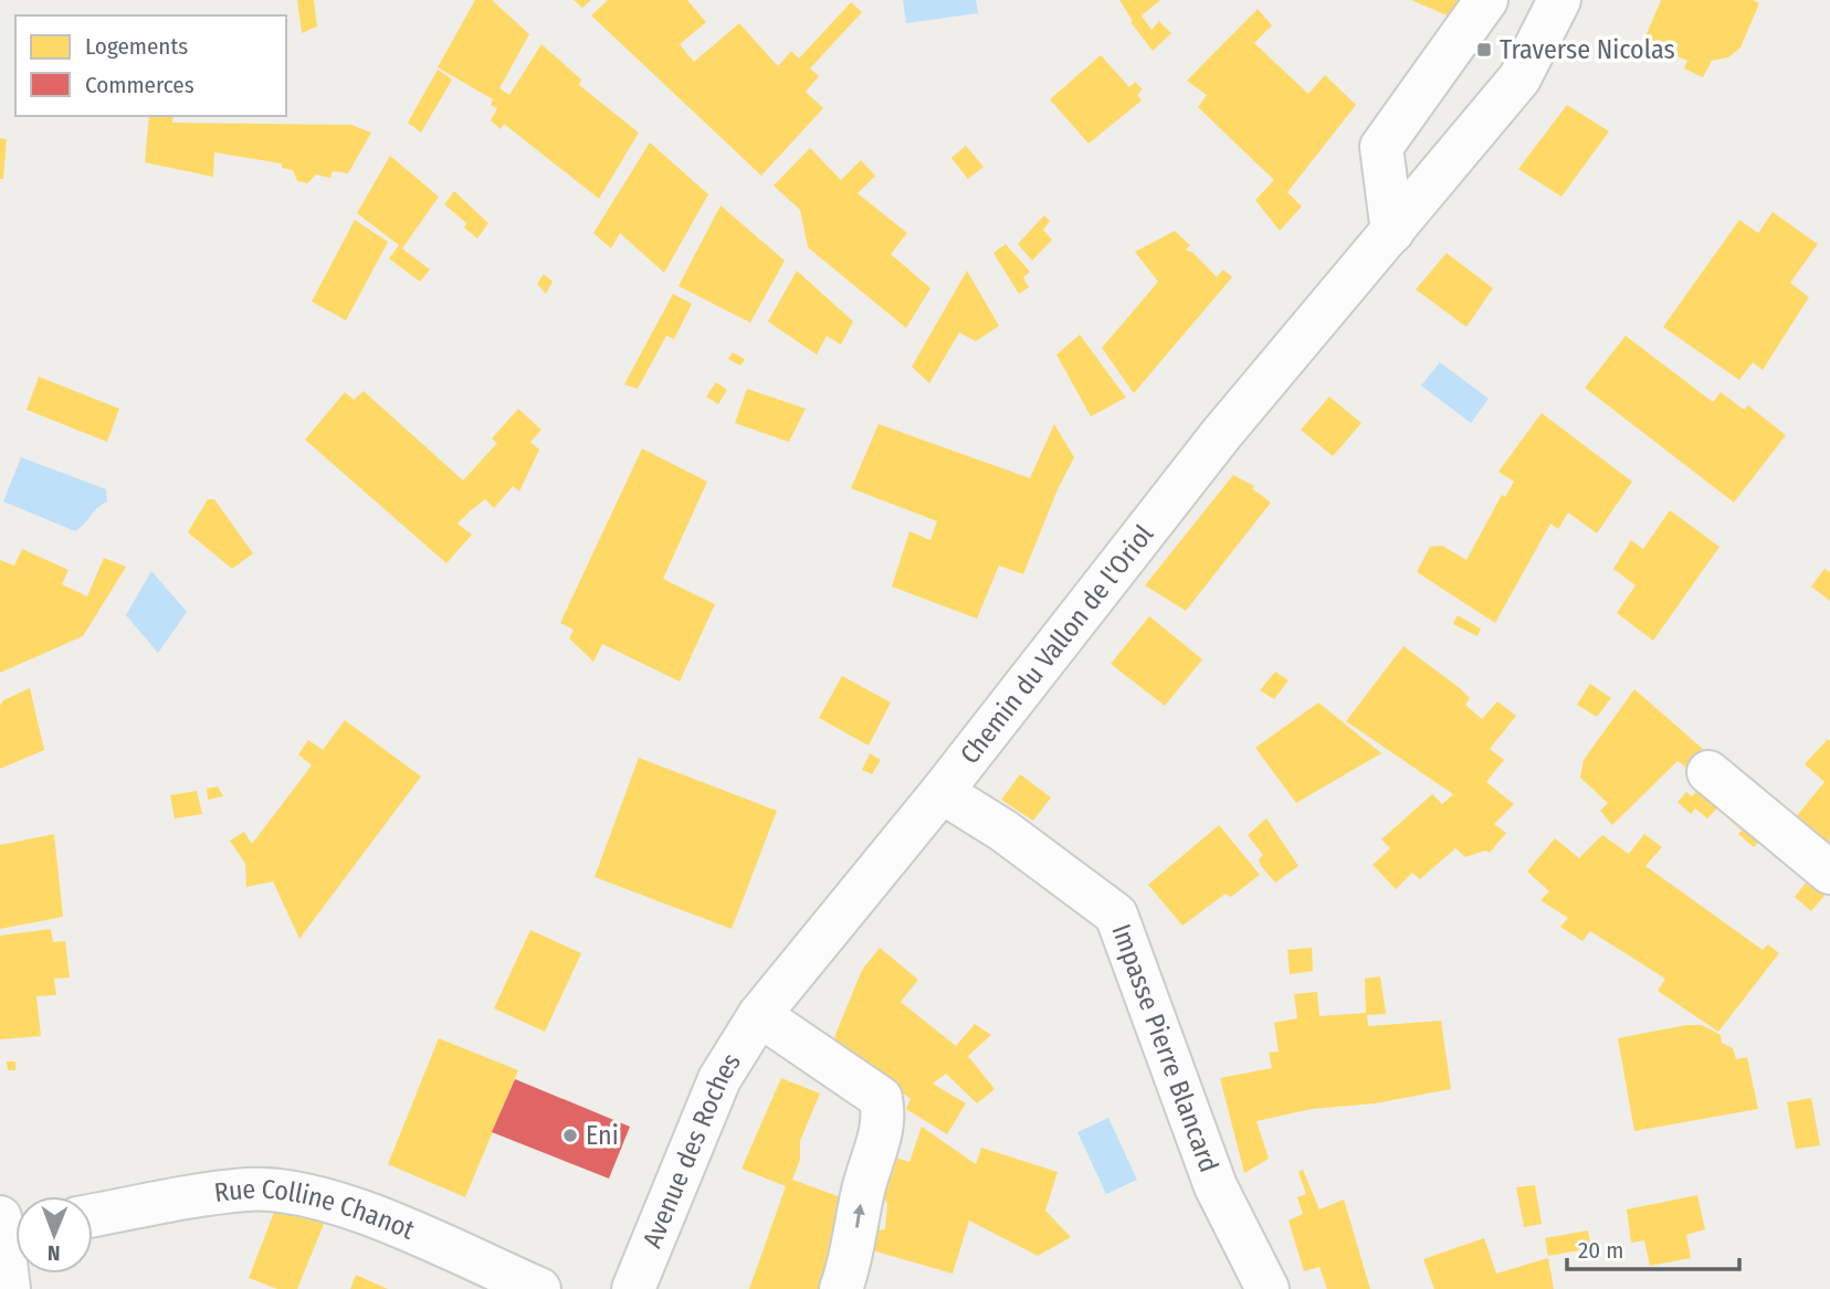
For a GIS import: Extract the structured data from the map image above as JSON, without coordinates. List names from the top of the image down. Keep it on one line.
{"streets":{"street":["Chemin du Vallon de l'Oriol","Impasse Pierre Blancard","Avenue des Roches","Rue Colline Chanot"]},"crossings":[["Chemin du Vallon de l'Oriol","Impasse Pierre Blancard"],["Chemin du Vallon de l'Oriol","Avenue des Roches"]],"places":{"transit":["Traverse Nicolas"],"other":["Eni"]},"legend":["Logements","Commerces"],"scale_bar":"20 m","north":"bottom"}
